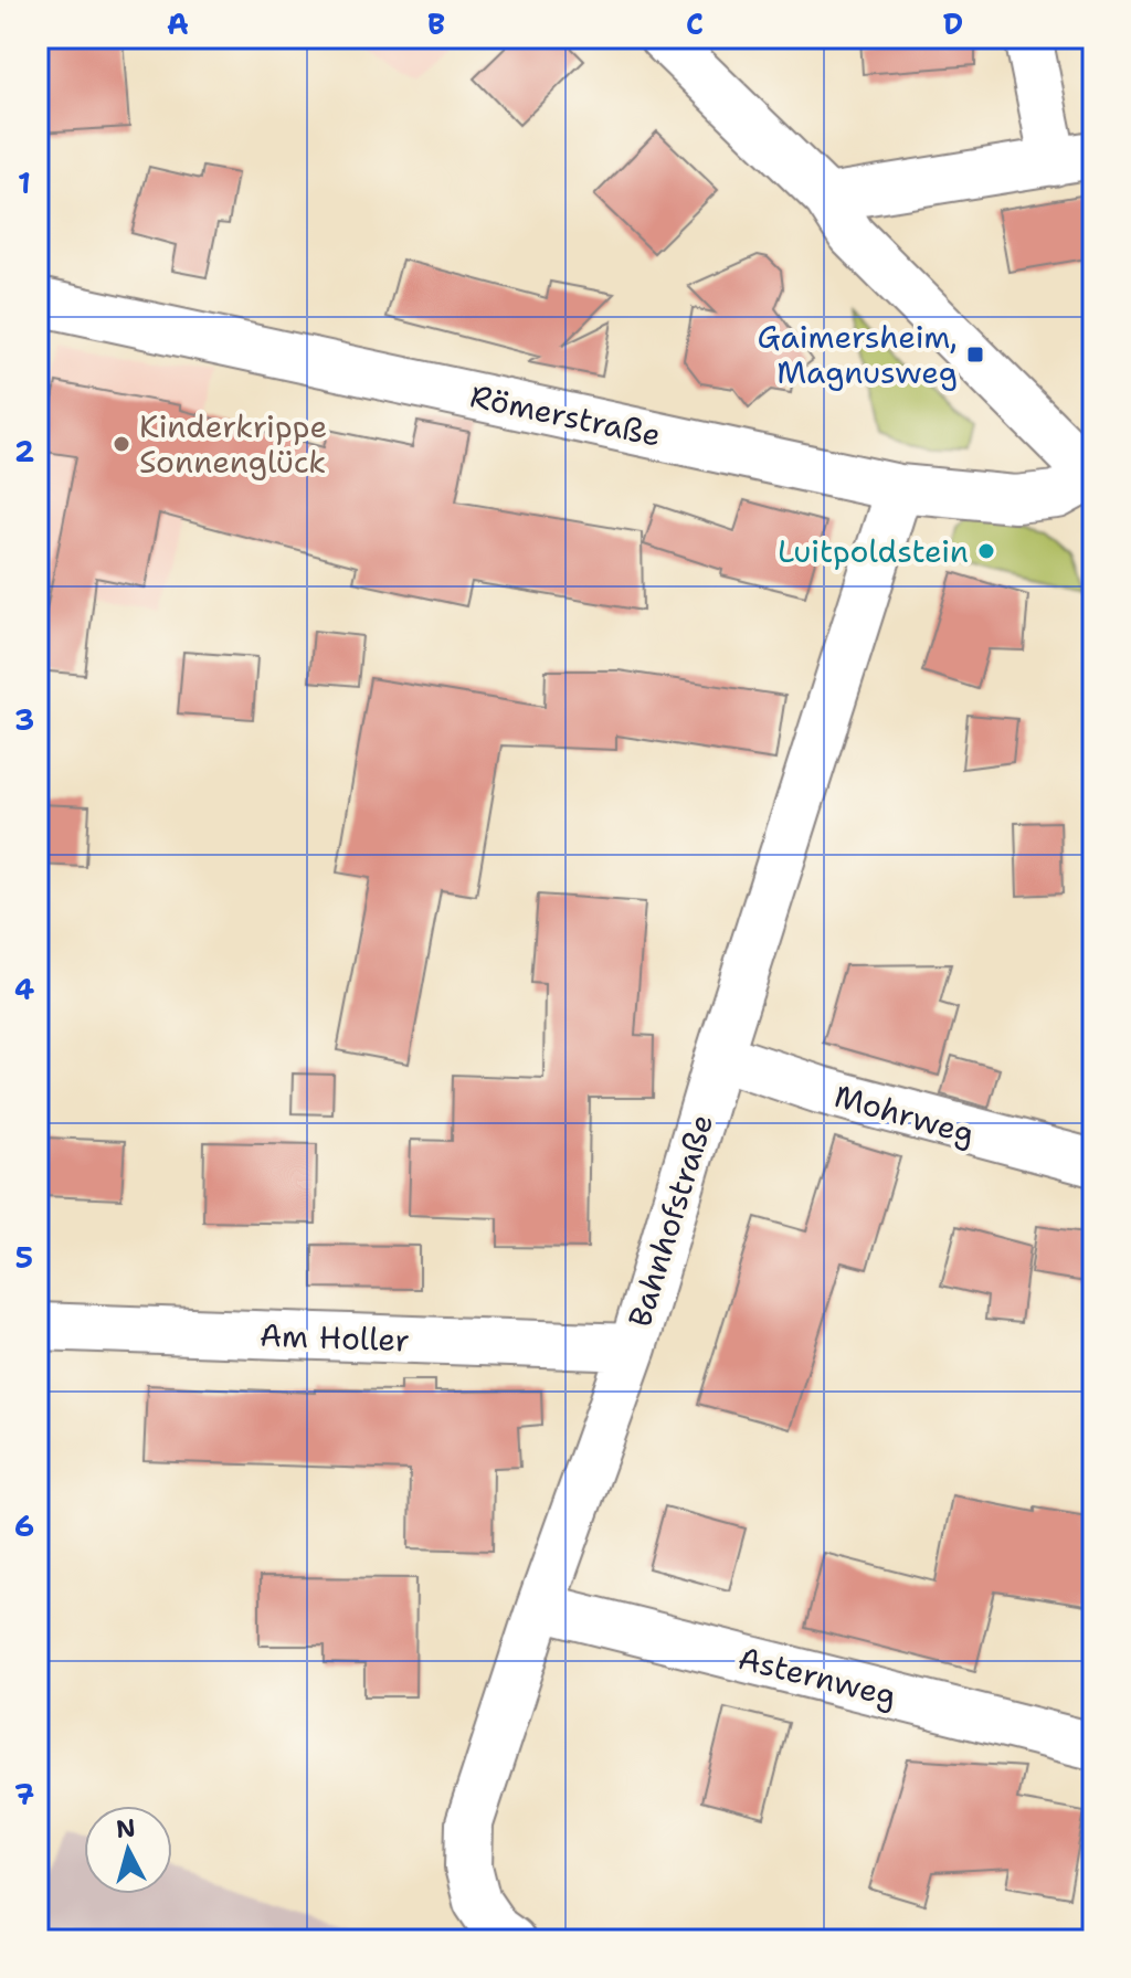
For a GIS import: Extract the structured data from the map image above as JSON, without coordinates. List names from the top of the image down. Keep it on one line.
{"streets":{"street":["Römerstraße","Mohrweg","Bahnhofstraße","Am Holler","Asternweg"]},"crossings":[["Römerstraße","Bahnhofstraße"],["Mohrweg","Bahnhofstraße"],["Bahnhofstraße","Am Holler"],["Bahnhofstraße","Asternweg"]],"places":{"transit":["Gaimersheim, Magnusweg"],"other":["Kinderkrippe Sonnenglück","Luitpoldstein"]},"north":"top","grid":{"columns":["A","B","C","D"],"rows":["1","2","3","4","5","6","7"]}}
